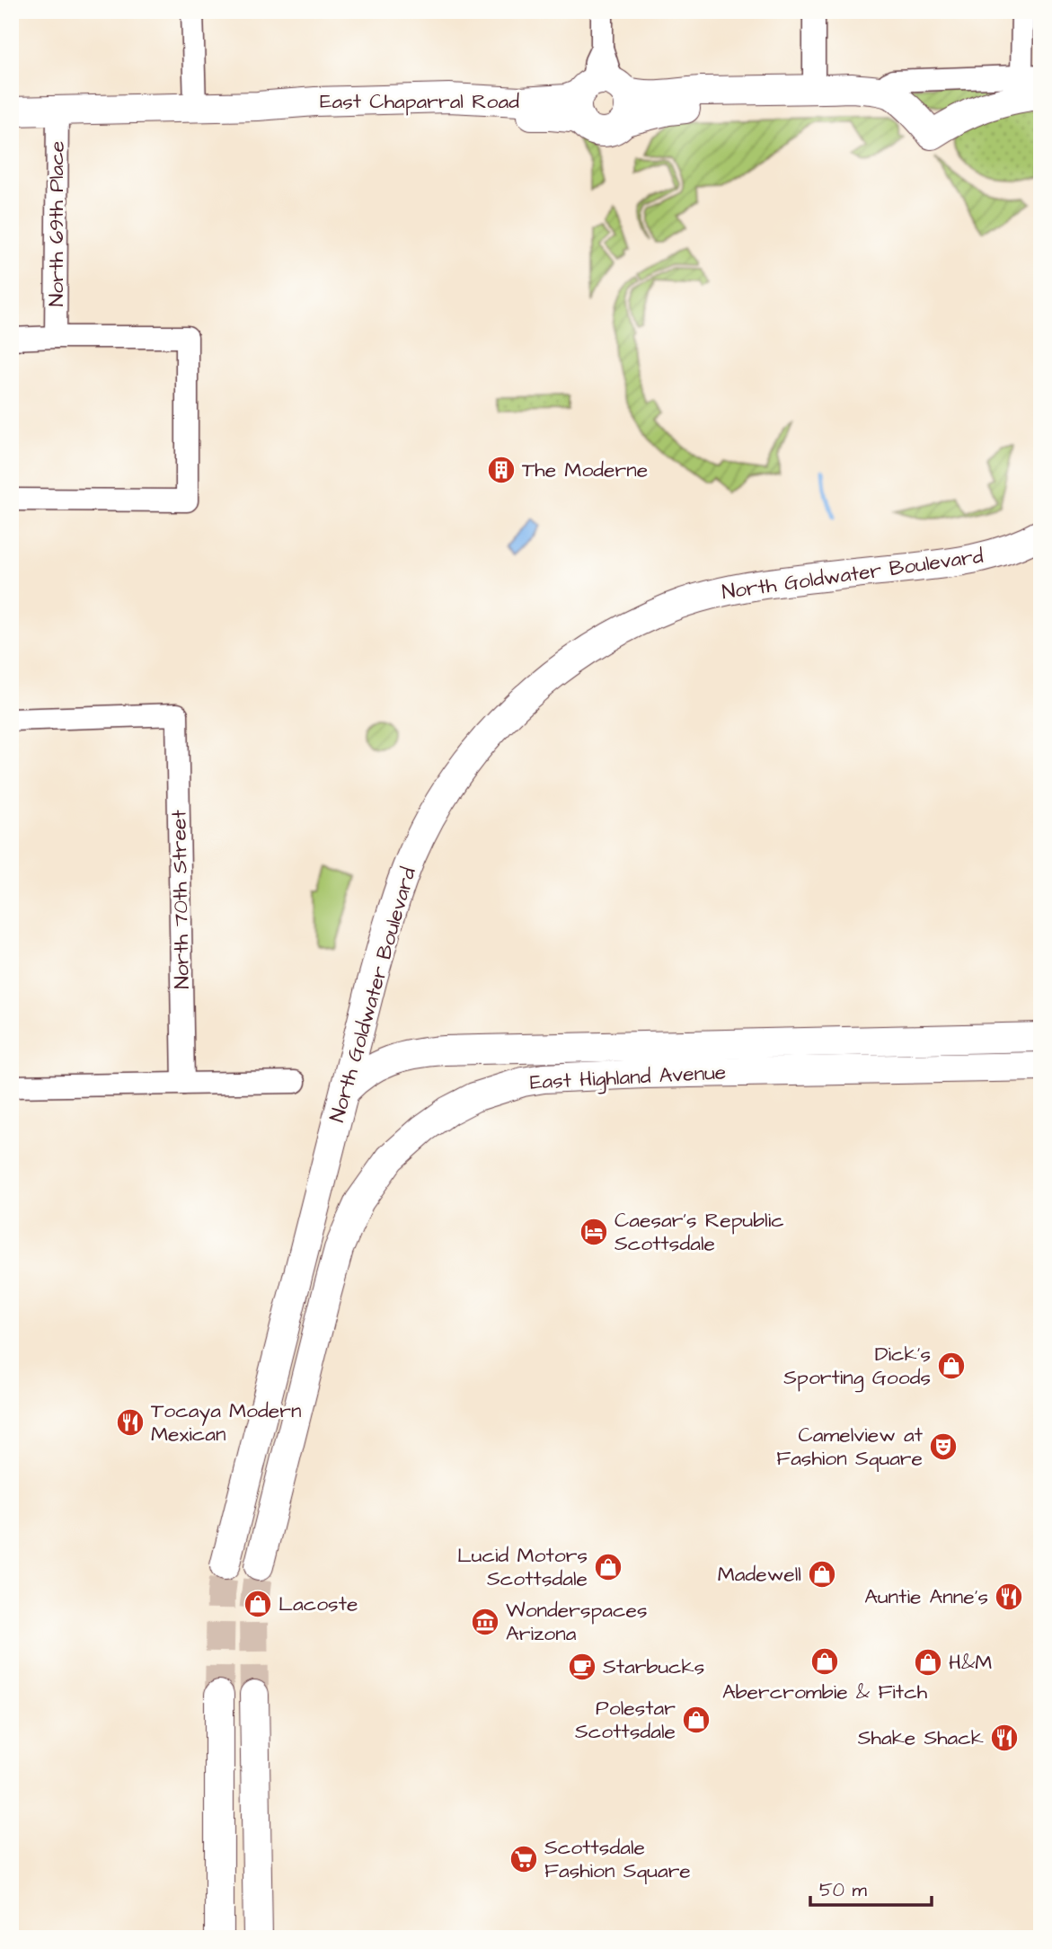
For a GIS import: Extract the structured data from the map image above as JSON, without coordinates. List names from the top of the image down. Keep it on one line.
{"streets":{"main road":["East Chaparral Road","North Goldwater Boulevard","East Highland Avenue"],"street":["North 69th Place","North 70th Street"]},"crossings":[["East Chaparral Road","North 69th Place"],["North Goldwater Boulevard","East Highland Avenue"]],"places":{"building":["The Moderne"],"hotel":["Caesar's Republic Scottsdale"],"shop":["Dick's Sporting Goods","Lucid Motors Scottsdale","Madewell","Lacoste","Abercrombie & Fitch","H&M","Polestar Scottsdale"],"restaurant":["Tocaya Modern Mexican","Auntie Anne's","Shake Shack"],"theatre":["Camelview at Fashion Square"],"museum":["Wonderspaces Arizona"],"cafe":["Starbucks"],"supermarket":["Scottsdale Fashion Square"]},"scale_bar":"50 m"}
